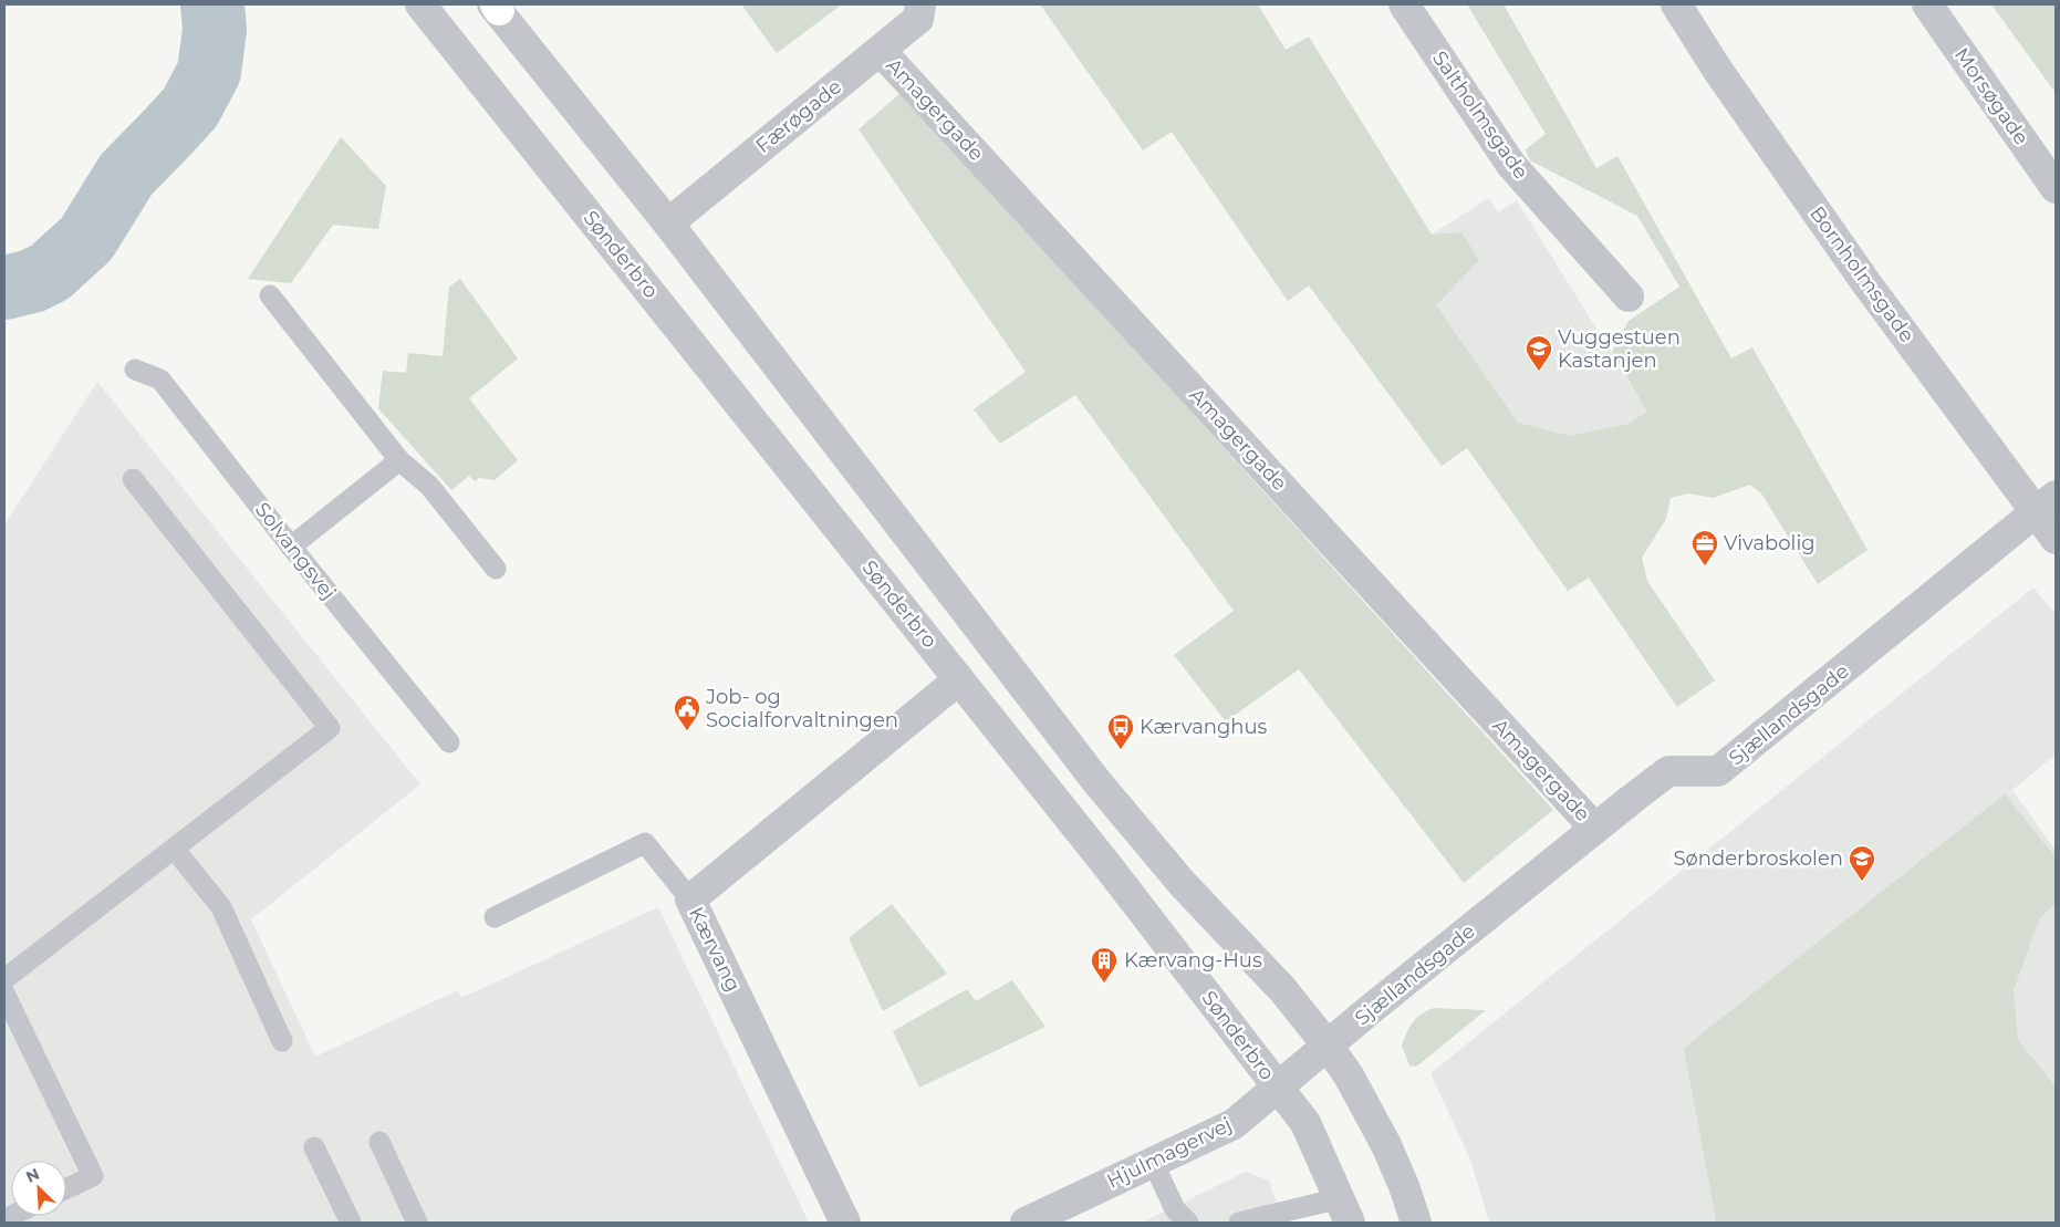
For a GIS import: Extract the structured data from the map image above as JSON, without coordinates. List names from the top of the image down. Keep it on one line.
{"streets":{"street":["Morsøgade","Amagergade","Saltholmsgade","Færøgade","Sønderbro","Bornholmsgade","Sjællandsgade","Kærvang","Hjulmagervej"],"lane":["Solvangsvej"]},"crossings":[["Amagergade","Færøgade"],["Amagergade","Sjællandsgade"],["Sønderbro","Kærvang"],["Sønderbro","Hjulmagervej"],["Bornholmsgade","Sjællandsgade"],["Sjællandsgade","Hjulmagervej"]],"places":{"school or university":["Vuggestuen Kastanjen","Sønderbroskolen"],"office":["Vivabolig"],"public building":["Job- og Socialforvaltningen"],"bus stop":["Kærvanghus"],"building":["Kærvang-Hus"]},"north":"top left"}
